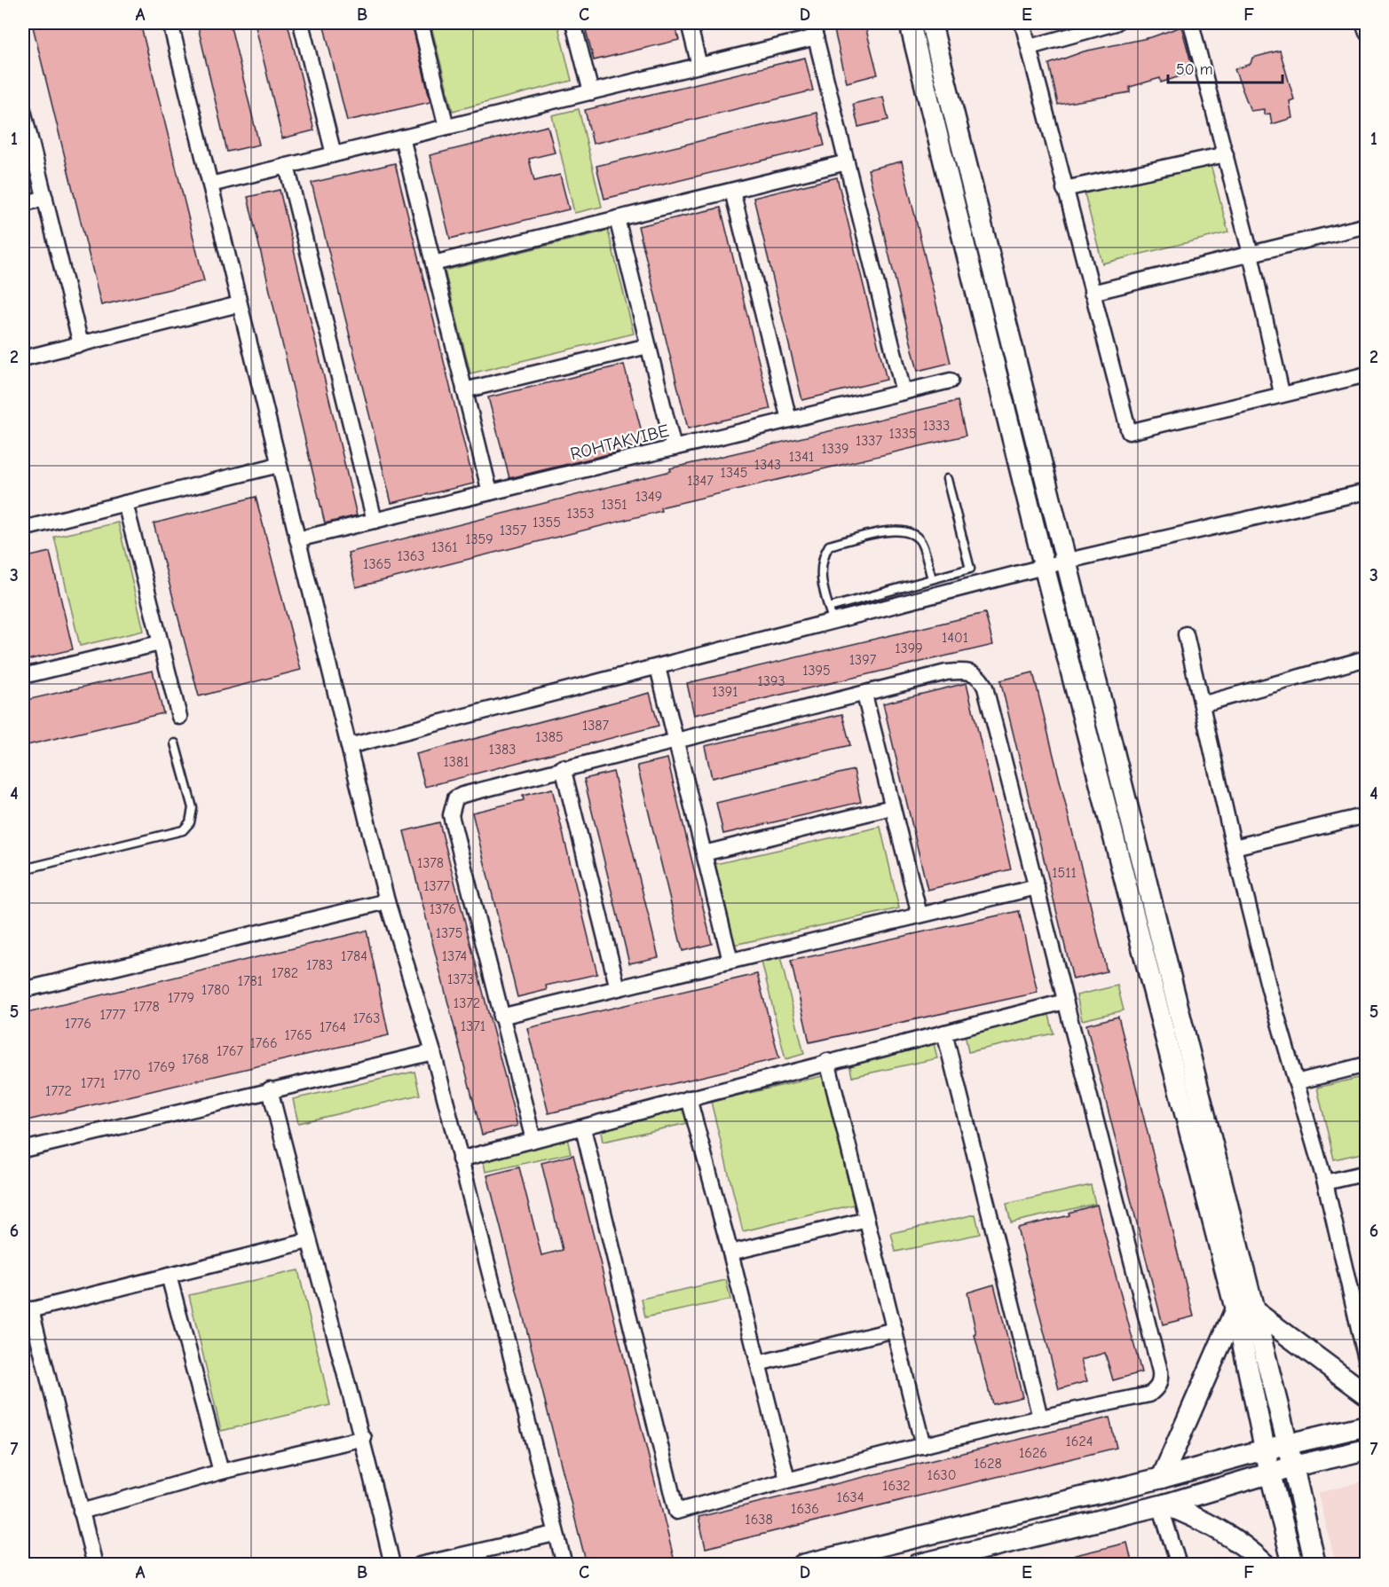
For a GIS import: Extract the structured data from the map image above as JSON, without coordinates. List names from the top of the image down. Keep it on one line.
{"streets":{"street":["ROHTAKVIBE"]},"house_numbers":["1333","1335","1337","1339","1341","1343","1345","1347","1349","1351","1353","1355","1357","1359","1361","1363","1365","1401","1399","1397","1395","1393","1391","1387","1385","1383","1381","1378","1511","1377","1376","1375","1784","1374","1783","1782","1373","1781","1780","1779","1372","1778","1777","1763","1776","1371","1764","1765","1766","1767","1768","1769","1770","1771","1772","1624","1626","1628","1630","1632","1634","1636","1638"],"scale_bar":"50 m","grid":{"columns":["A","B","C","D","E","F"],"rows":["1","2","3","4","5","6","7"]}}
